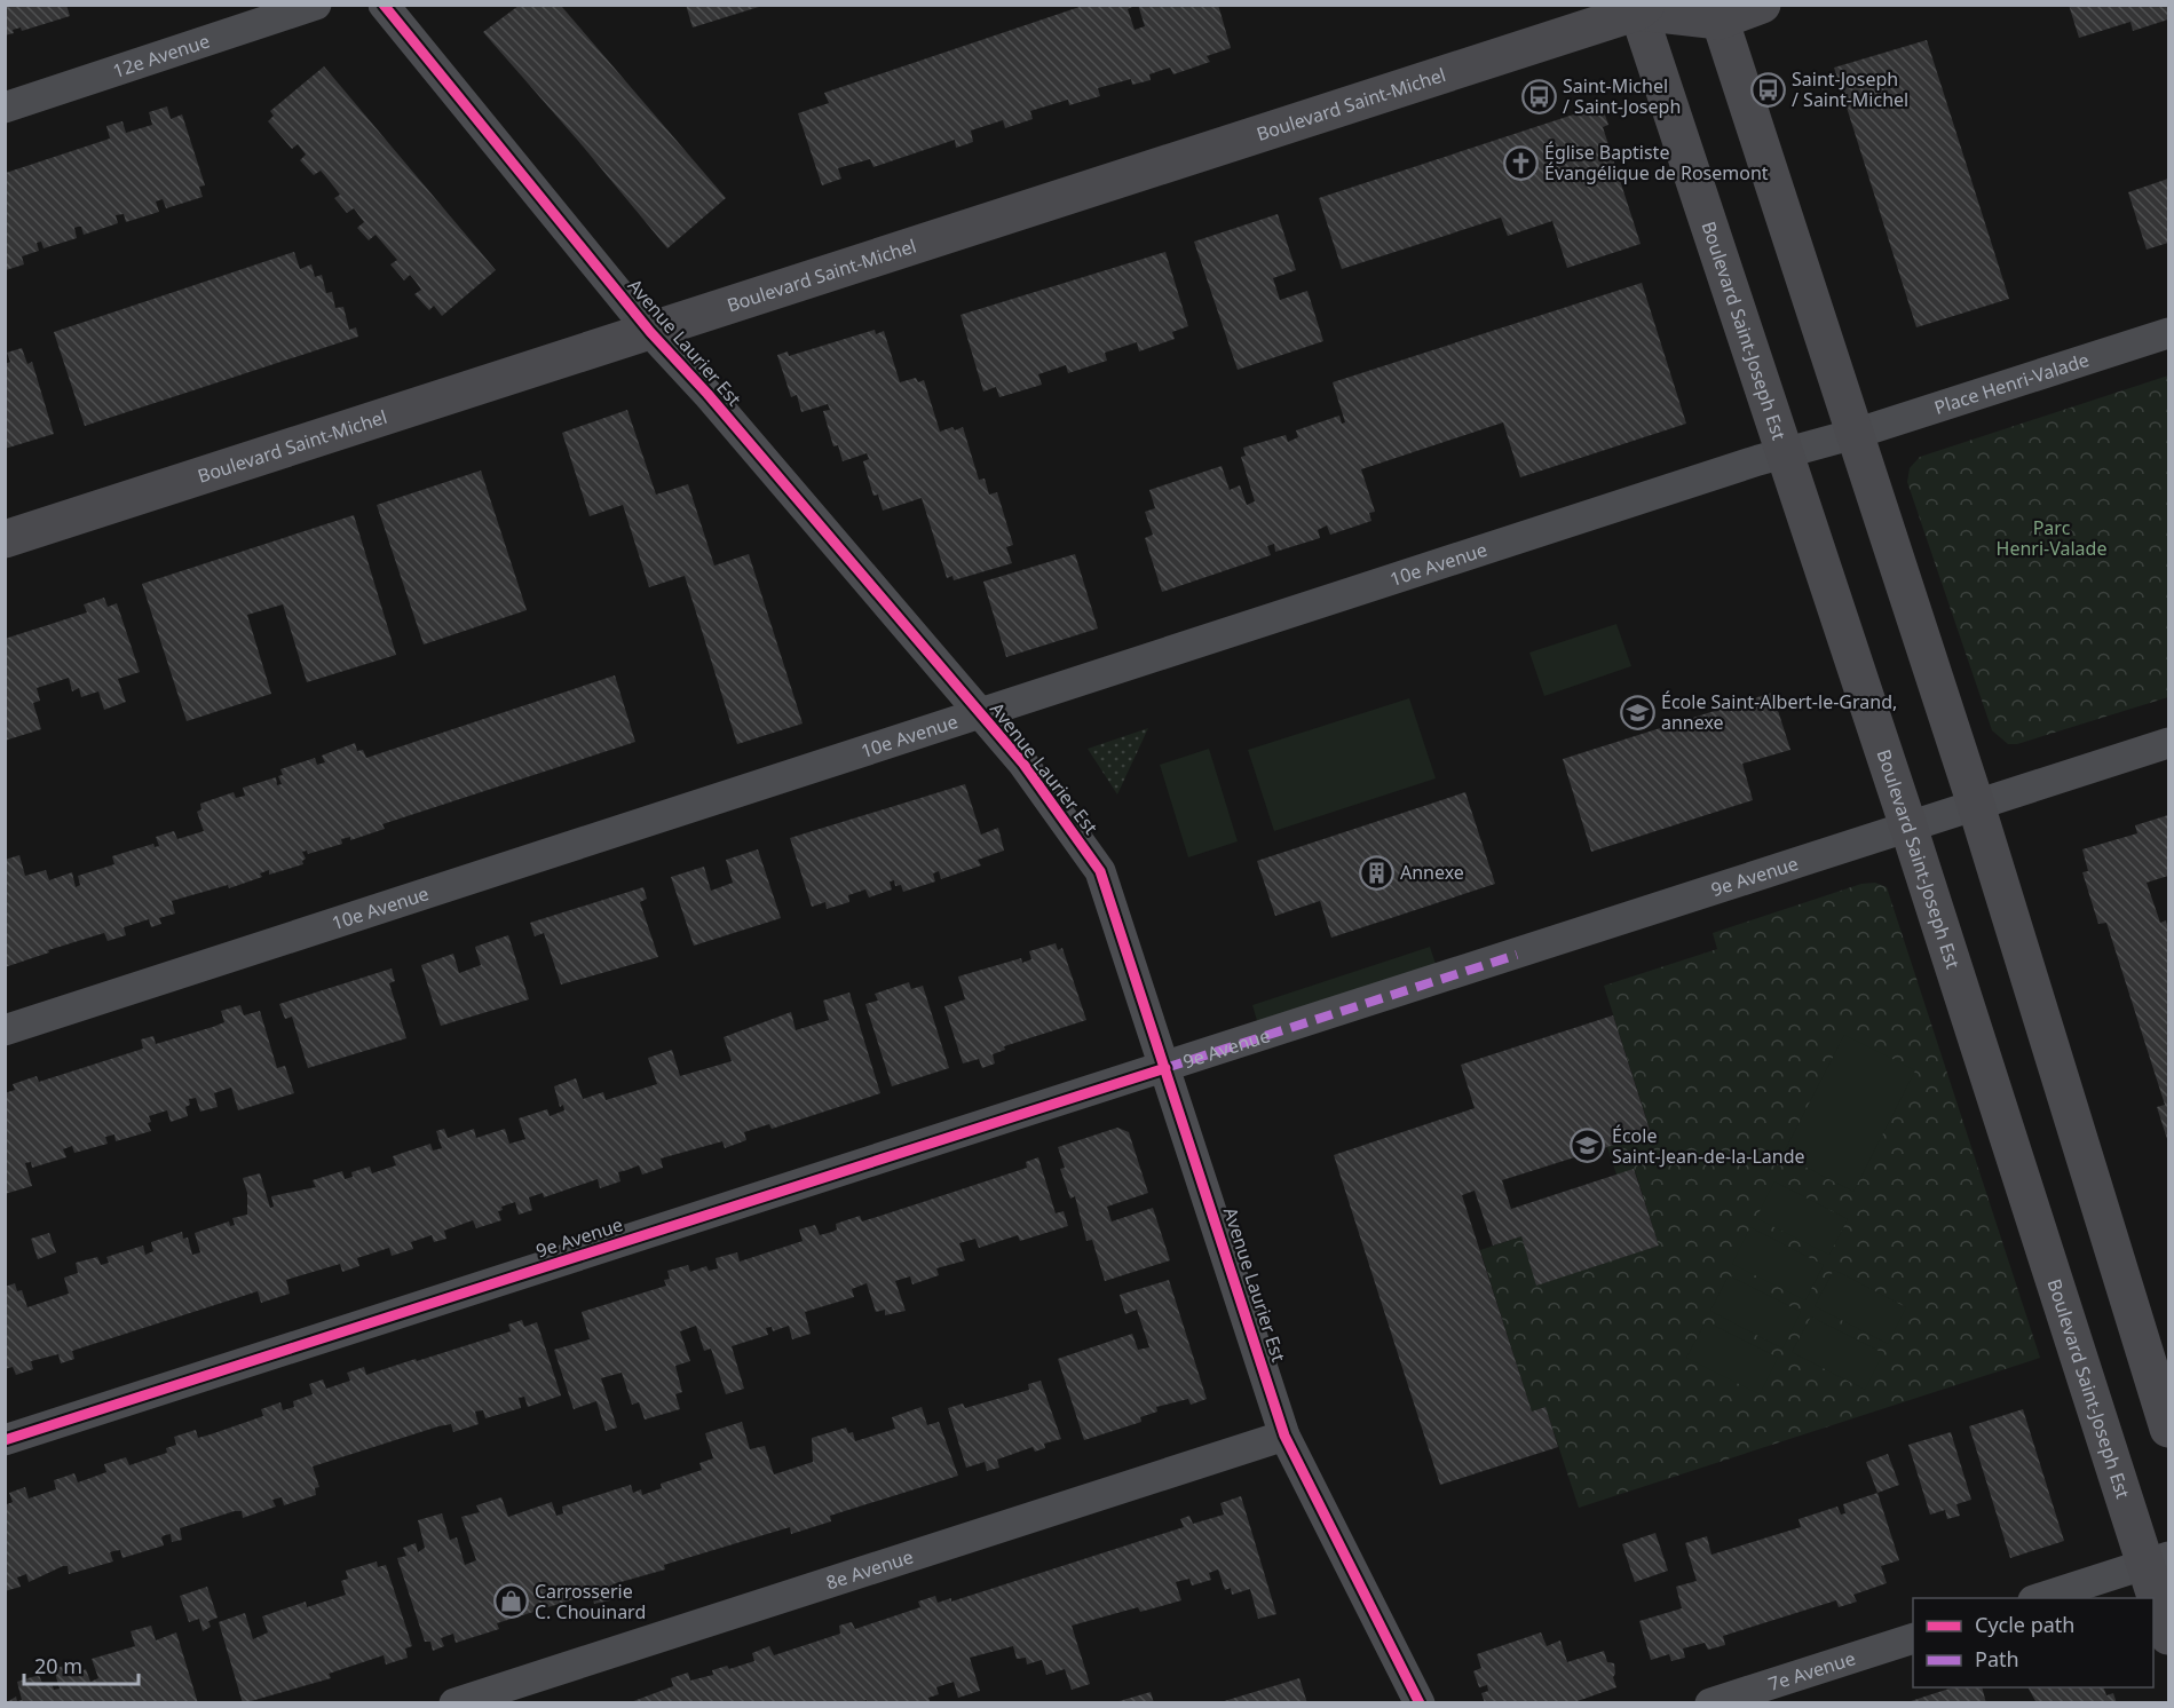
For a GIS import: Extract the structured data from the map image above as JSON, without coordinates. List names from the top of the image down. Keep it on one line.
{"streets":{"main road":["Boulevard Saint-Michel","Boulevard Saint-Joseph Est"],"street":["12e Avenue","Avenue Laurier Est","Place Henri-Valade","10e Avenue","9e Avenue","8e Avenue","7e Avenue"]},"crossings":[["Boulevard Saint-Michel","Boulevard Saint-Joseph Est"],["Boulevard Saint-Michel","Avenue Laurier Est"],["Boulevard Saint-Joseph Est","10e Avenue"],["Boulevard Saint-Joseph Est","9e Avenue"],["Avenue Laurier Est","10e Avenue"],["Avenue Laurier Est","9e Avenue"],["Avenue Laurier Est","8e Avenue"],["Place Henri-Valade","10e Avenue"]],"parks":["Parc Henri-Valade"],"places":{"bus stop":["Saint-Joseph / Saint-Michel","Saint-Michel / Saint-Joseph"],"church":["Église Baptiste Évangélique de Rosemont"],"school or university":["École Saint-Albert-le-Grand, annexe","École Saint-Jean-de-la-Lande"],"building":["Annexe"],"shop":["Carrosserie C. Chouinard"]},"legend":["Cycle path","Path"],"scale_bar":"20 m"}
